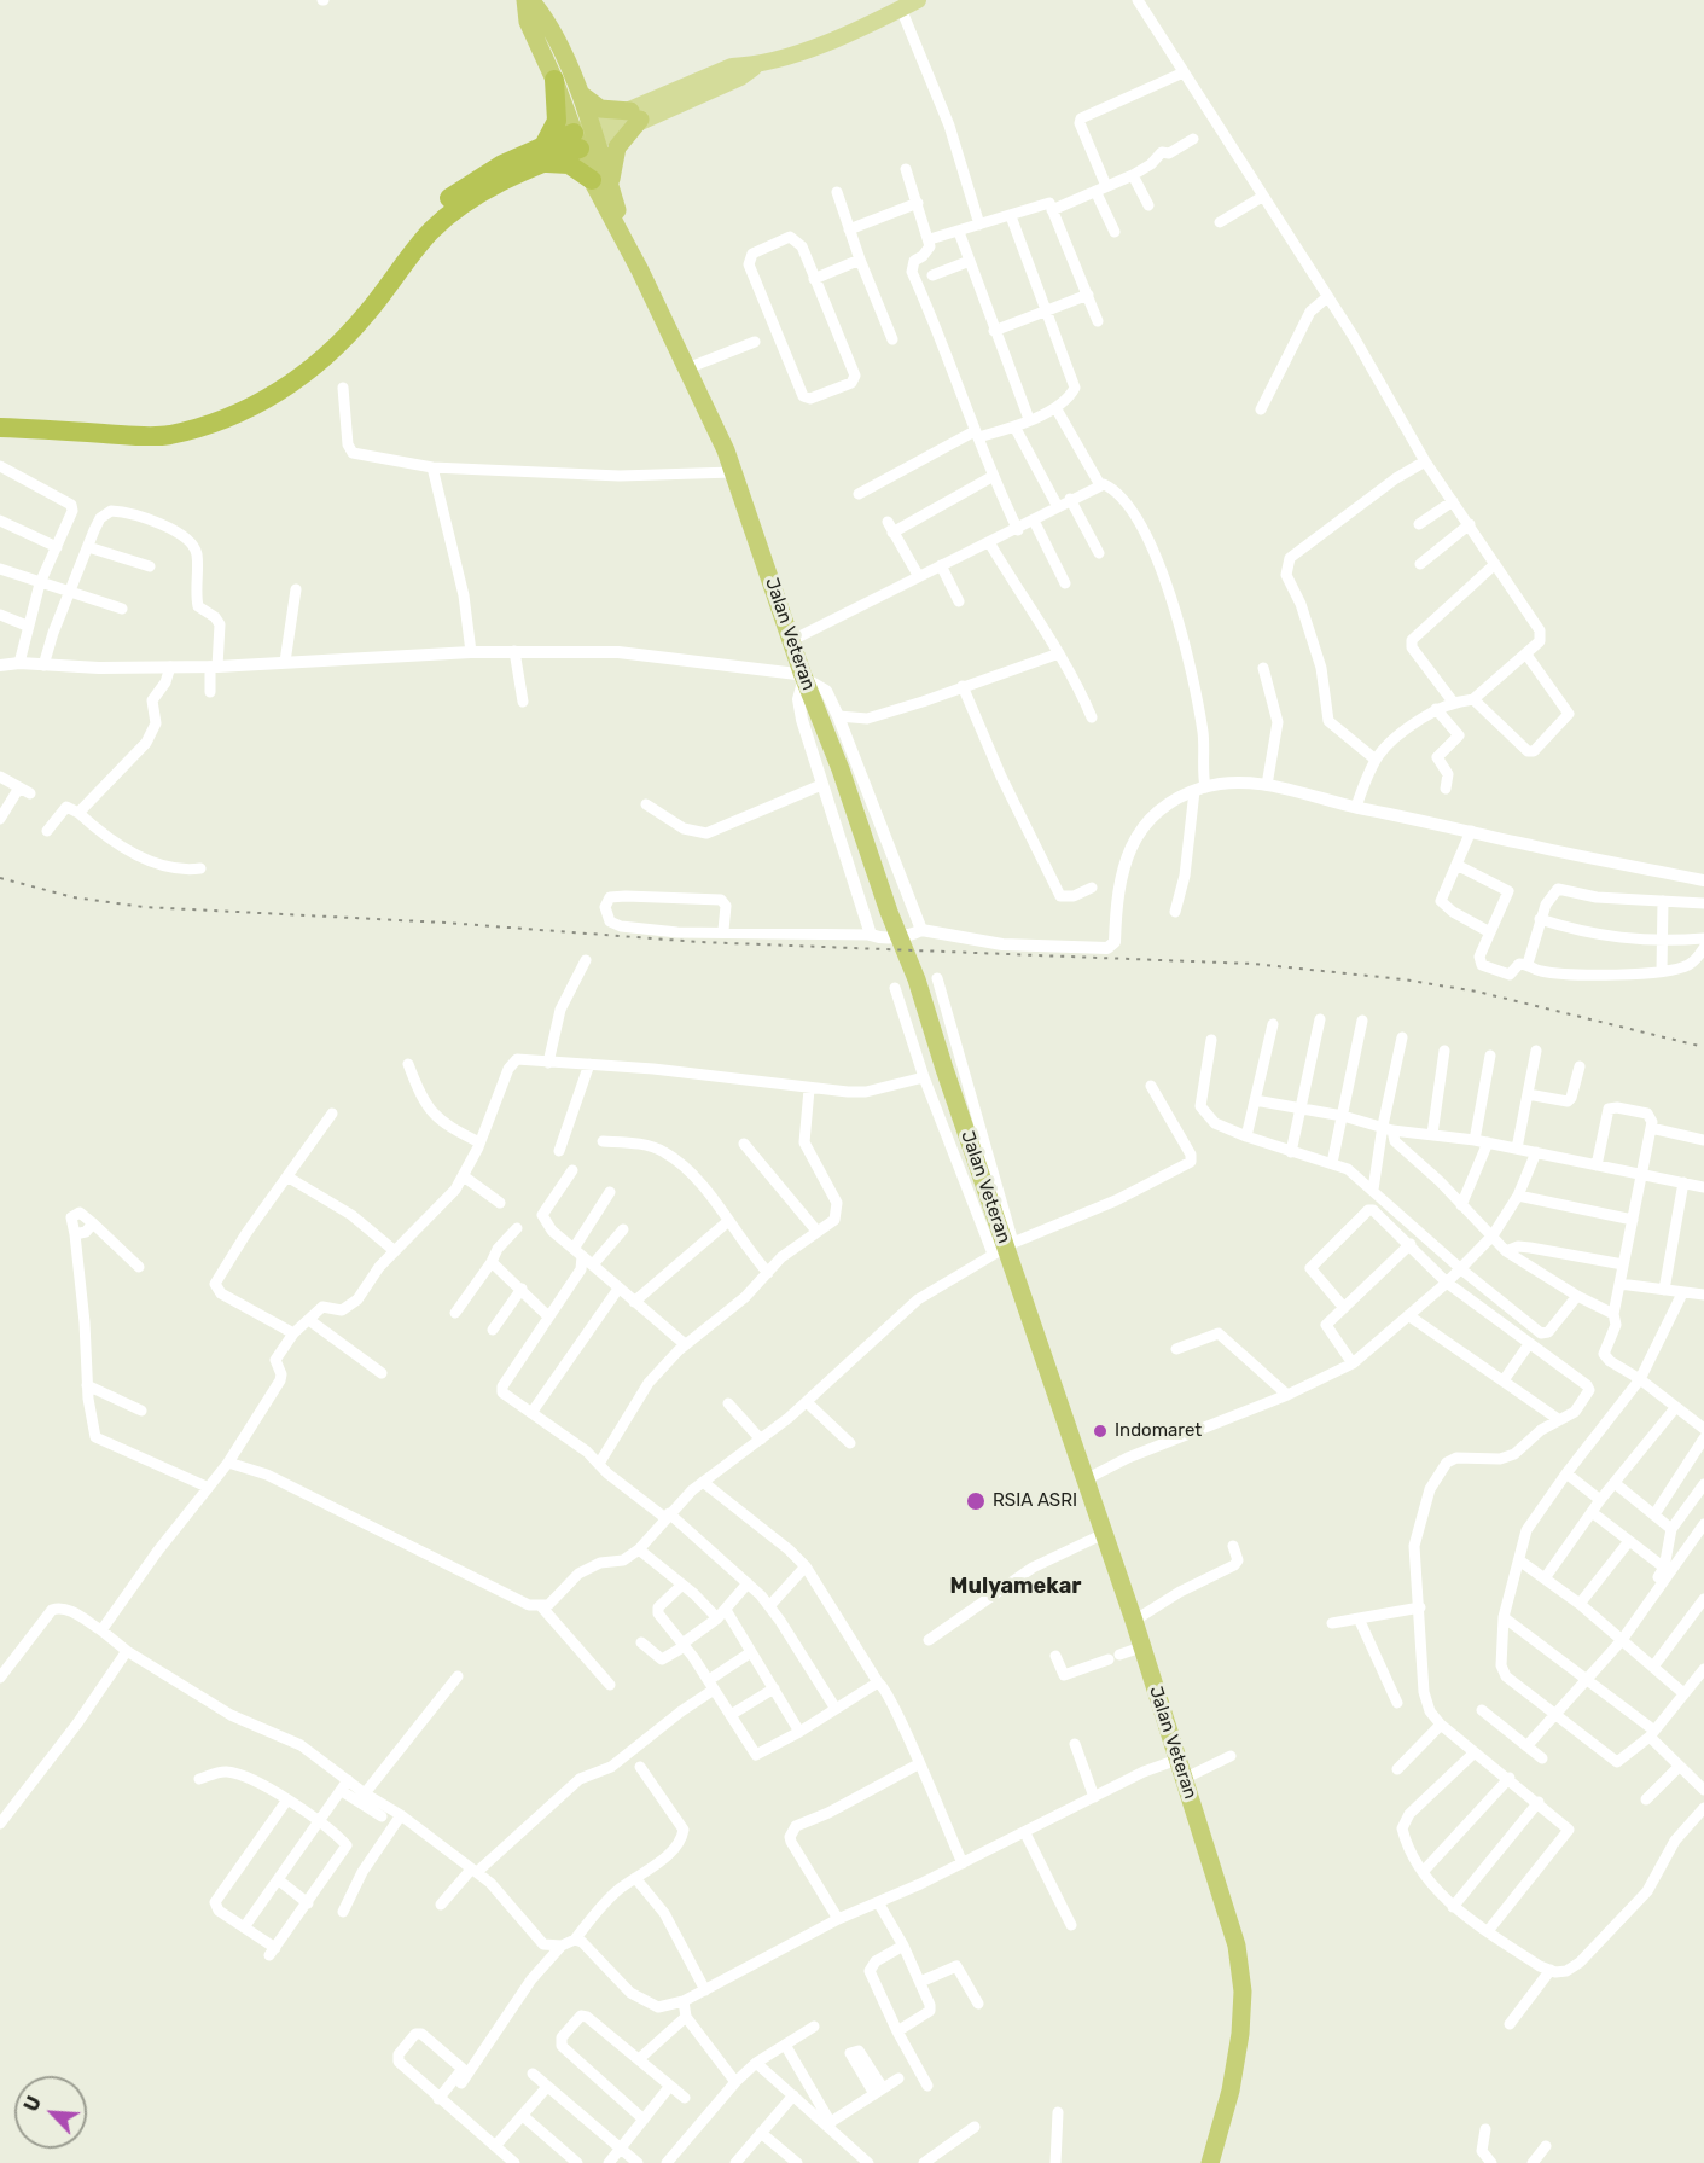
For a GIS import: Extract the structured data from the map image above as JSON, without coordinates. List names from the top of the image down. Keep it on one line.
{"streets":{"highway":["Jalan Veteran"]},"districts":["Mulyamekar"],"places":["Indomaret","RSIA ASRI"],"north":"top left"}
